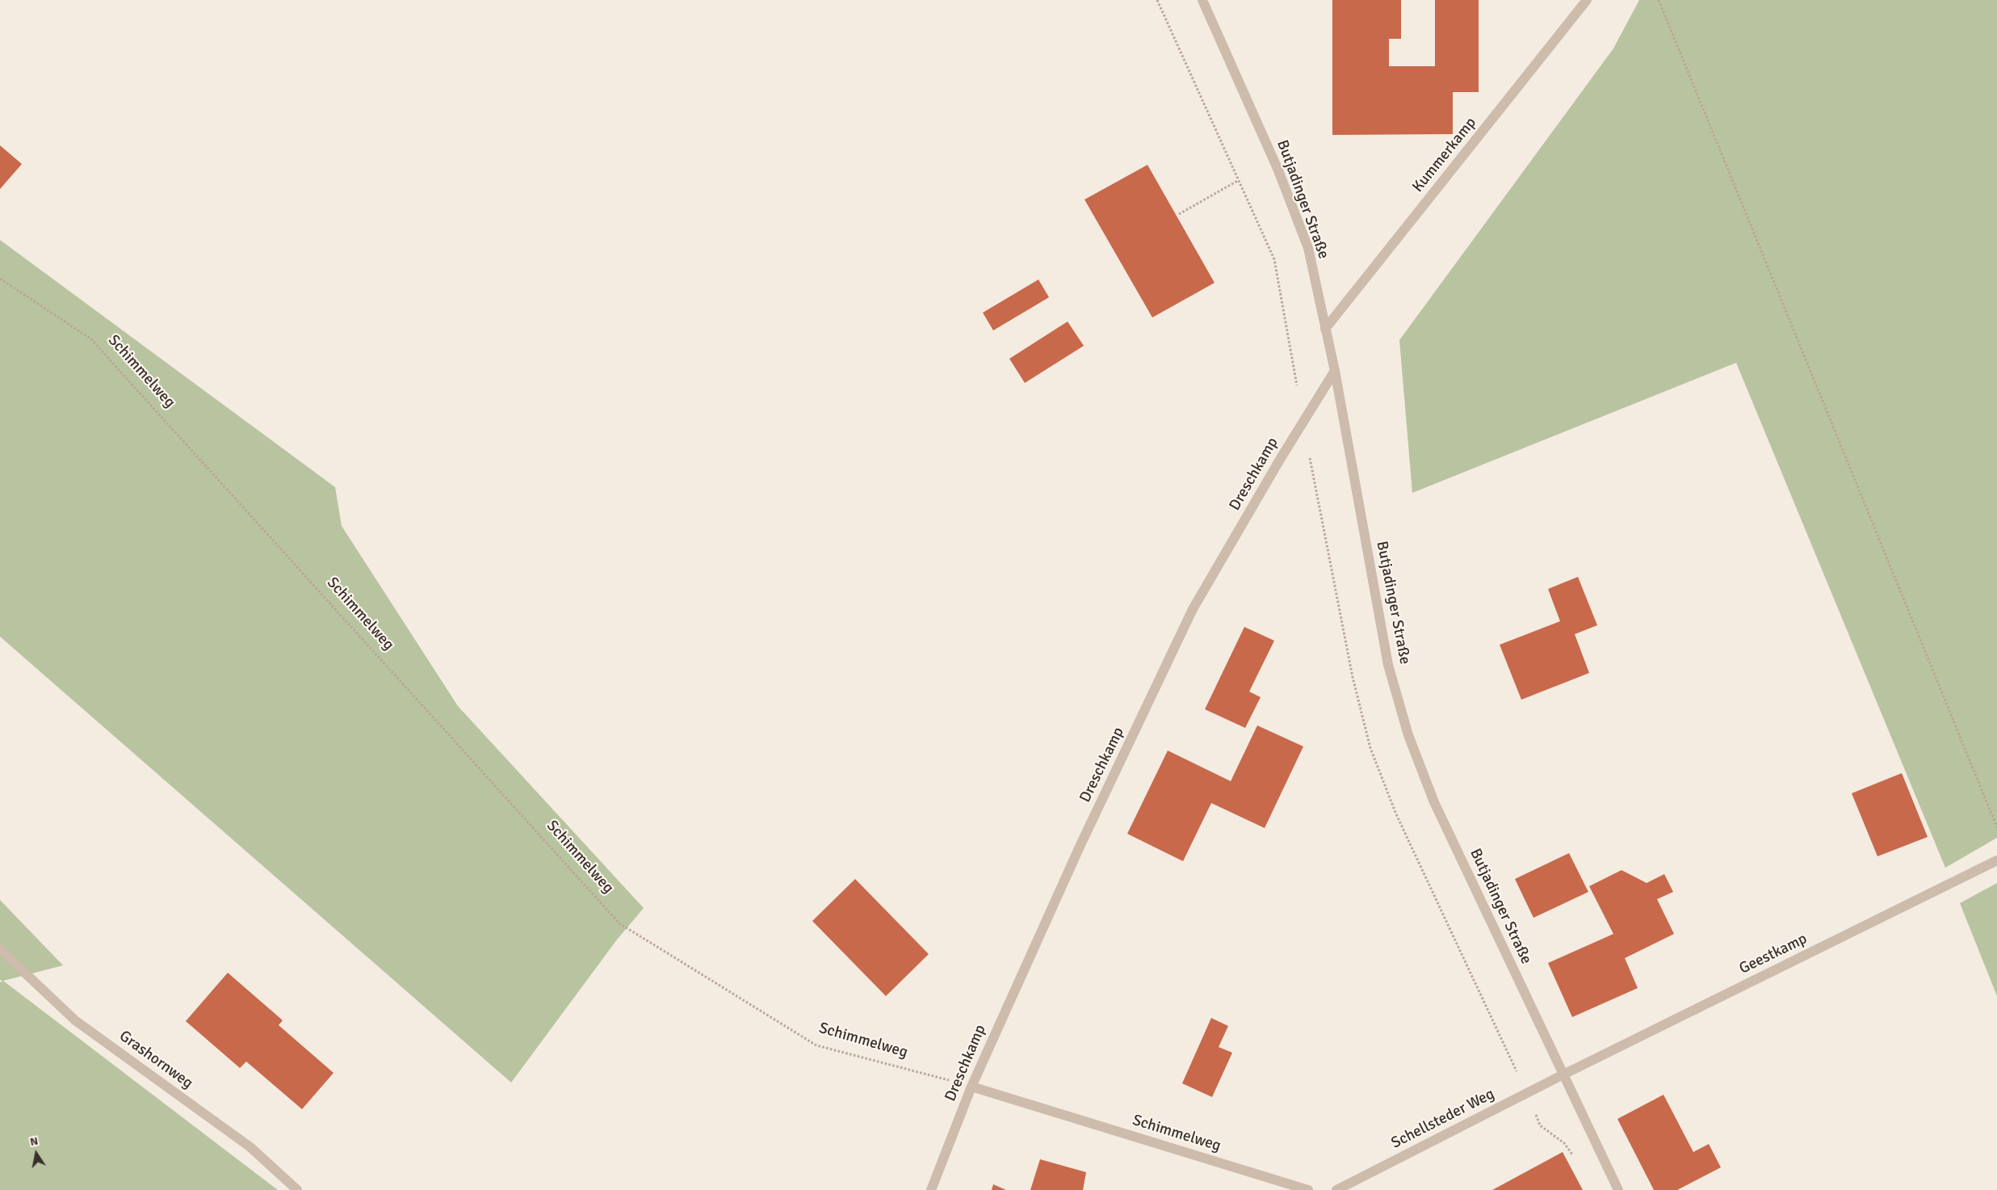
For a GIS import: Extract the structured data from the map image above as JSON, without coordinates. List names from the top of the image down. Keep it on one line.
{"streets":{"street":["Kummerkamp","Butjadinger Straße","Schimmelweg","Dreschkamp","Geestkamp","Grashornweg","Schellsteder Weg"]},"crossings":[["Kummerkamp","Butjadinger Straße"],["Butjadinger Straße","Dreschkamp"],["Butjadinger Straße","Geestkamp"],["Butjadinger Straße","Schellsteder Weg"],["Schimmelweg","Dreschkamp"],["Geestkamp","Schellsteder Weg"]],"north":"top"}
